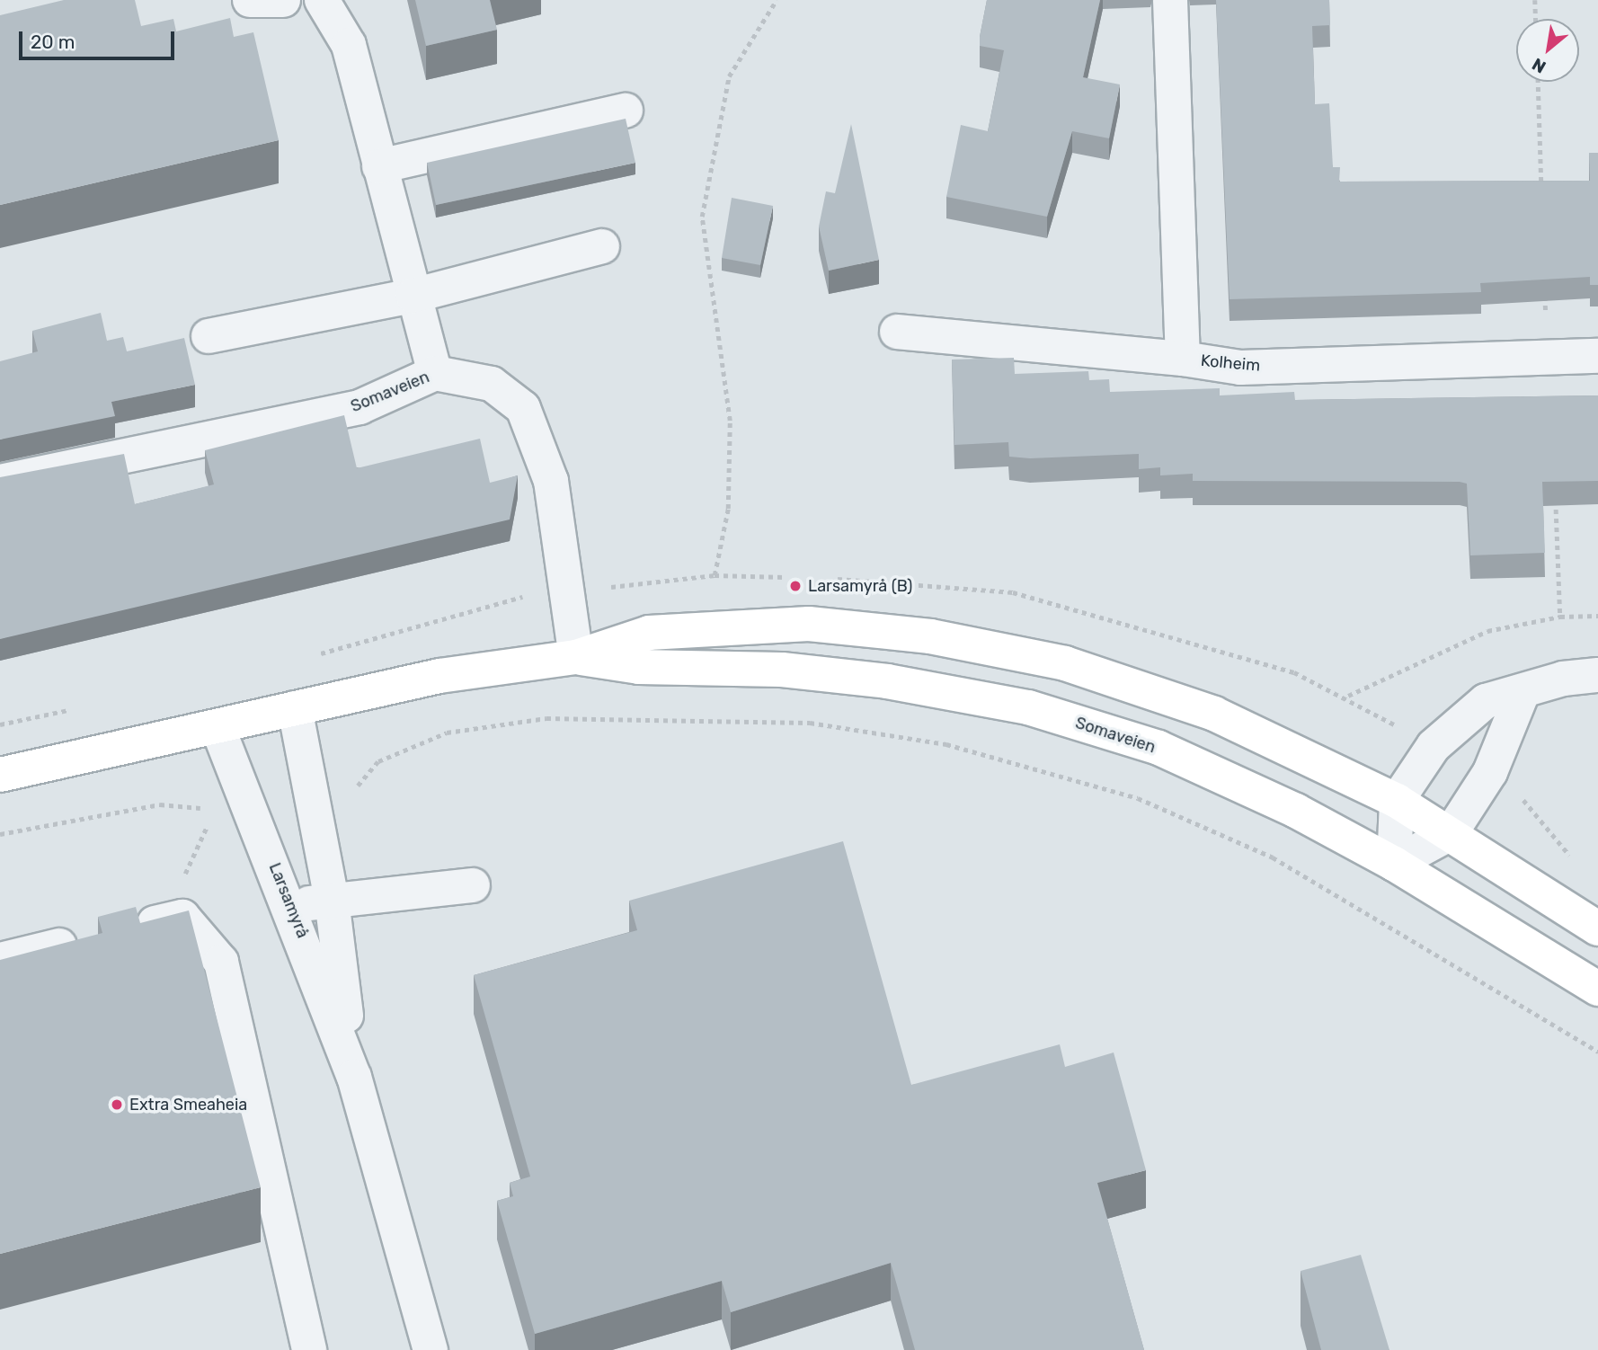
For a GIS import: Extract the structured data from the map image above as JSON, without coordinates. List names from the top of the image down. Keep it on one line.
{"streets":{"main road":["Somaveien"],"street":["Kolheim","Larsamyrå"]},"crossings":[["Somaveien","Larsamyrå"]],"places":["Larsamyrå (B)","Extra Smeaheia"],"scale_bar":"20 m","north":"bottom left"}
